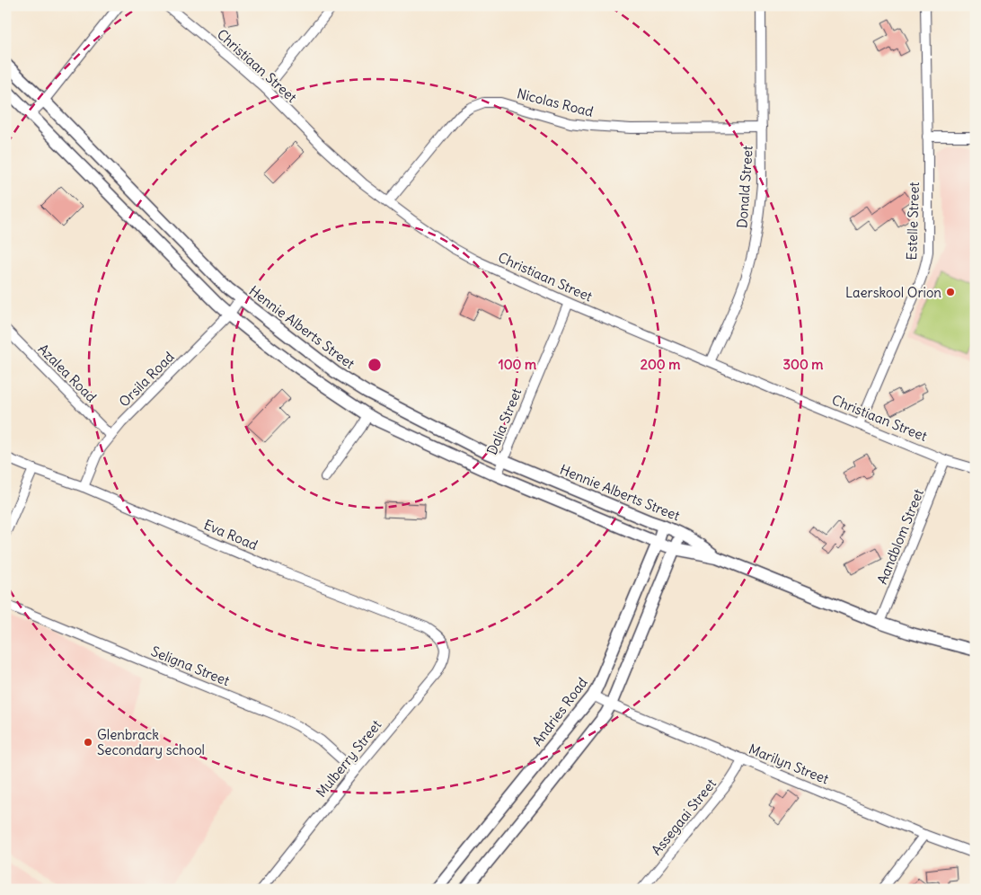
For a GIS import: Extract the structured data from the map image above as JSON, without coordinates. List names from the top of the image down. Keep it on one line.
{"streets":{"street":["Christiaan Street","Nicolas Road","Donald Street","Estelle Street","Hennie Alberts Street","Azalea Road","Orsila Road","Dalia Street","Eva Road","Aandblom Street","Seligna Street","Andries Road","Mulberry Street","Marilyn Street","Assegaai Street"]},"crossings":[["Christiaan Street","Nicolas Road"],["Christiaan Street","Donald Street"],["Christiaan Street","Estelle Street"],["Christiaan Street","Dalia Street"],["Christiaan Street","Aandblom Street"],["Nicolas Road","Donald Street"],["Hennie Alberts Street","Orsila Road"],["Hennie Alberts Street","Dalia Street"],["Hennie Alberts Street","Aandblom Street"],["Hennie Alberts Street","Andries Road"],["Azalea Road","Orsila Road"],["Orsila Road","Eva Road"],["Eva Road","Mulberry Street"],["Seligna Street","Mulberry Street"],["Andries Road","Marilyn Street"],["Marilyn Street","Assegaai Street"]],"places":["Laerskool Orion","Glenbrack Secondary school"],"rings":["100 m","200 m","300 m"]}
